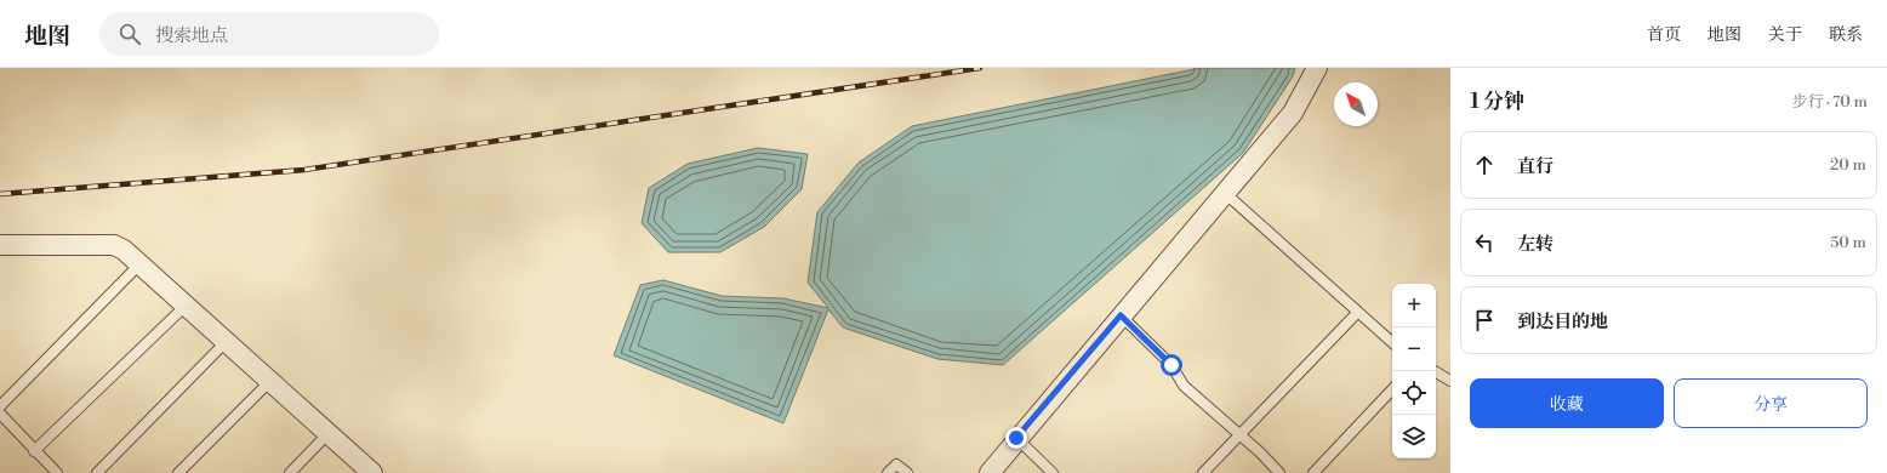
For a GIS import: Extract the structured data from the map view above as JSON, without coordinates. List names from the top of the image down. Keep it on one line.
{"north":"top left","page":{"header":"地图","search":"搜索地点","nav":["首页","地图","关于","联系"],"heading":["1 分钟","步行 · 70 m"],"list":[["直行","20 m"],["左转","50 m"],"到达目的地"],"map_buttons":["+","−"],"buttons":["收藏","分享"]}}
